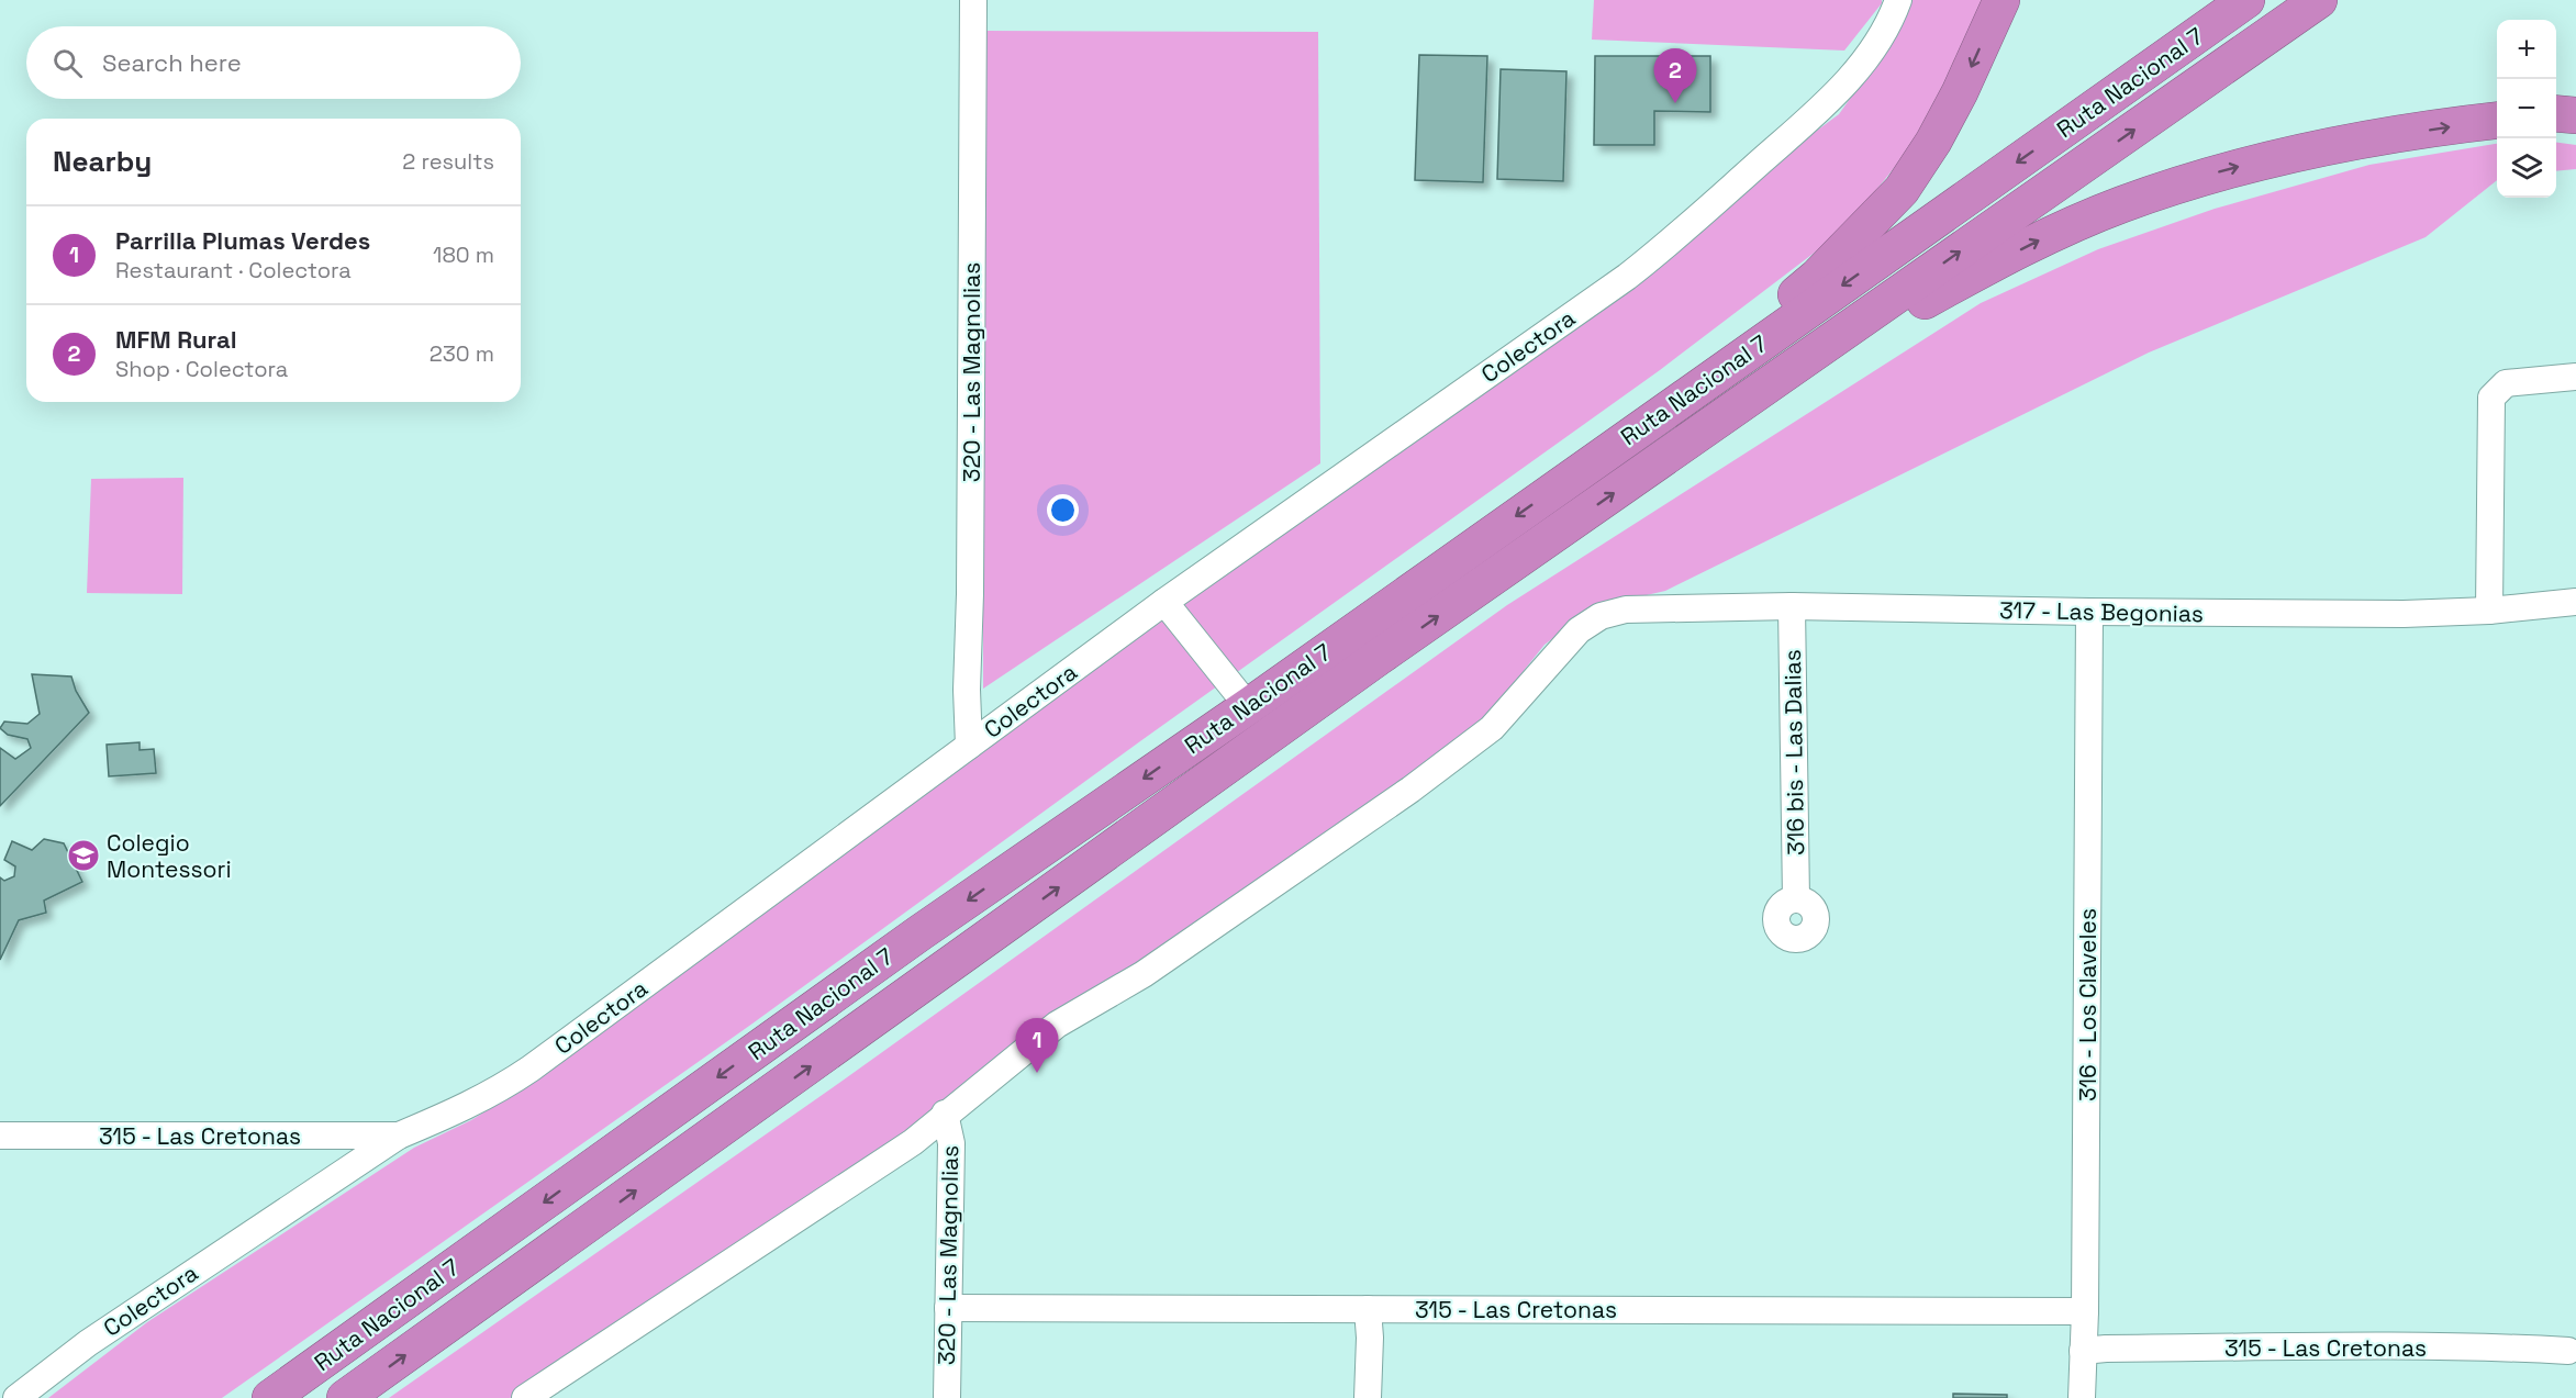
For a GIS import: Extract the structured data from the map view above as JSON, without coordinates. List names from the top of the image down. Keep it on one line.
{"streets":{"highway":["Ruta Nacional 7"],"street":["Colectora","320 - Las Magnolias","317 - Las Begonias","316 bis - Las Dalias","316 - Los Claveles","315 - Las Cretonas"]},"crossings":[["Colectora","320 - Las Magnolias"],["Colectora","315 - Las Cretonas"],["320 - Las Magnolias","317 - Las Begonias"],["320 - Las Magnolias","315 - Las Cretonas"],["317 - Las Begonias","316 bis - Las Dalias"],["317 - Las Begonias","316 - Los Claveles"],["316 - Los Claveles","315 - Las Cretonas"]],"places":{"school or university":["Colegio Montessori"]},"page":{"map_buttons":["+","−"],"search":"Search here","pins":["2","1"],"heading":["Nearby","2 results"],"list":[{"mark":"1","name":"Parrilla Plumas Verdes","note":"Restaurant · Colectora","value":"180 m"},{"mark":"2","name":"MFM Rural","note":"Shop · Colectora","value":"230 m"}]}}
